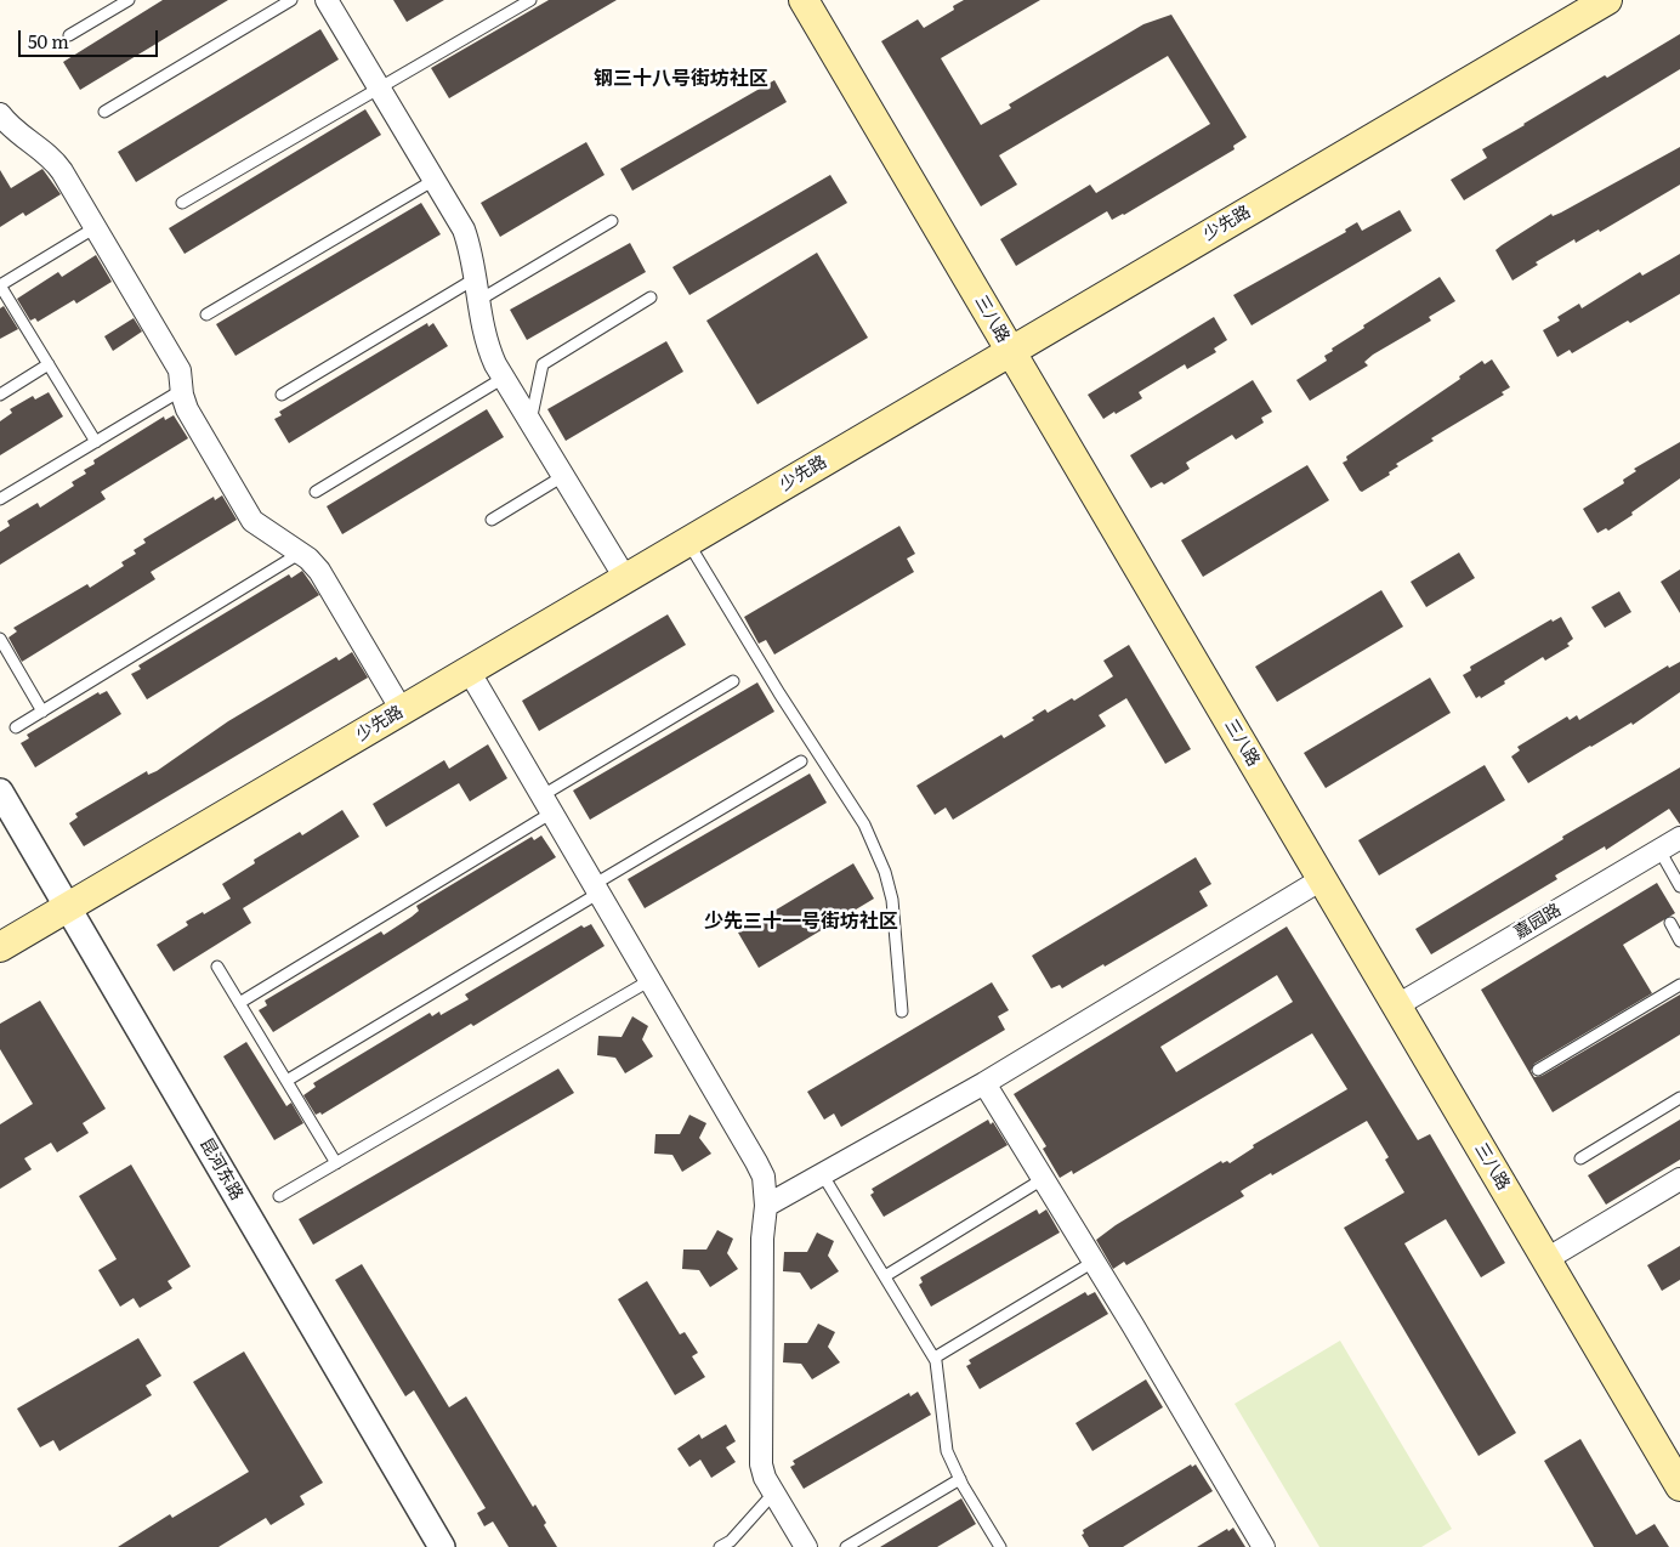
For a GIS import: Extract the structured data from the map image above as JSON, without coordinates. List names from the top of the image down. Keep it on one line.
{"streets":{"main road":["少先路","三八路"],"street":["嘉园路","昆河东路"]},"crossings":[["少先路","三八路"],["少先路","昆河东路"],["三八路","嘉园路"]],"districts":["钢三十八号街坊社区","少先三十一号街坊社区"],"scale_bar":"50 m"}
